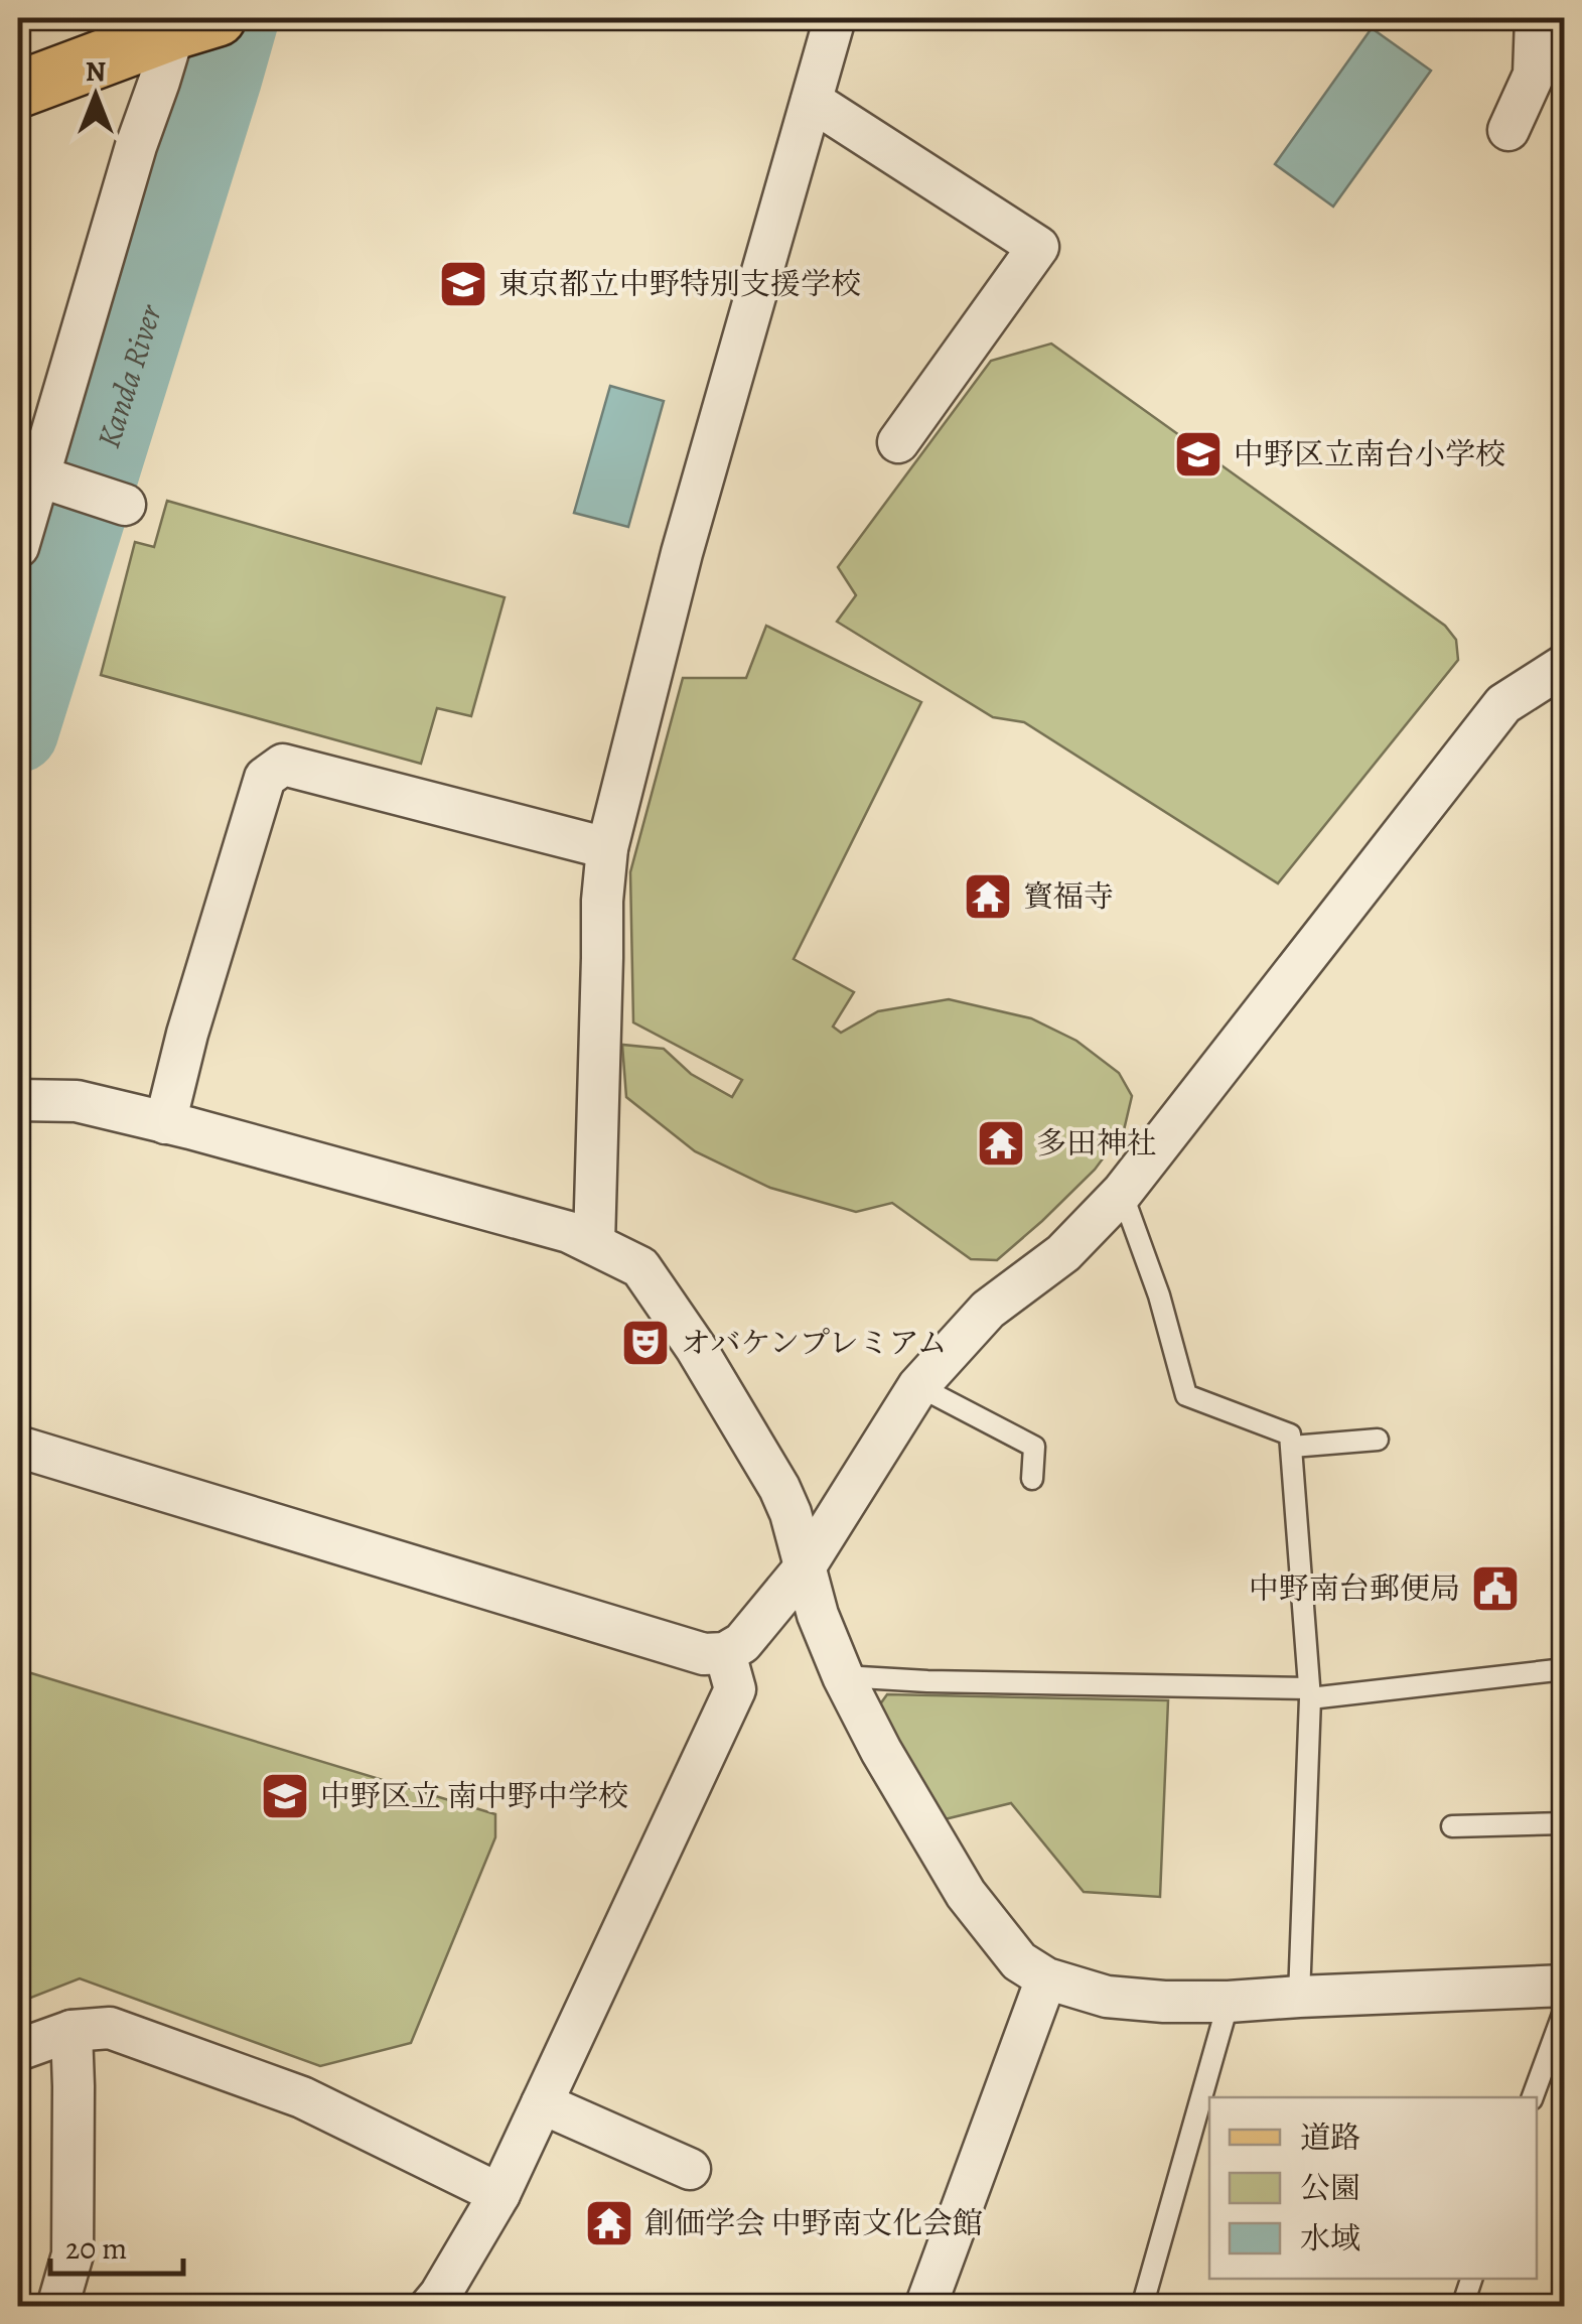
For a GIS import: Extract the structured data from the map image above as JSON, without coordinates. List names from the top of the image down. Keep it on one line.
{"water":["Kanda River"],"places":{"school or university":["東京都立中野特別支援学校","中野区立南台小学校","中野区立 南中野中学校"],"temple":["寳福寺","多田神社","創価学会 中野南文化会館"],"theatre":["オバケンプレミアム"],"public building":["中野南台郵便局"]},"legend":["道路","公園","水域"],"scale_bar":"20 m","north":"top"}
